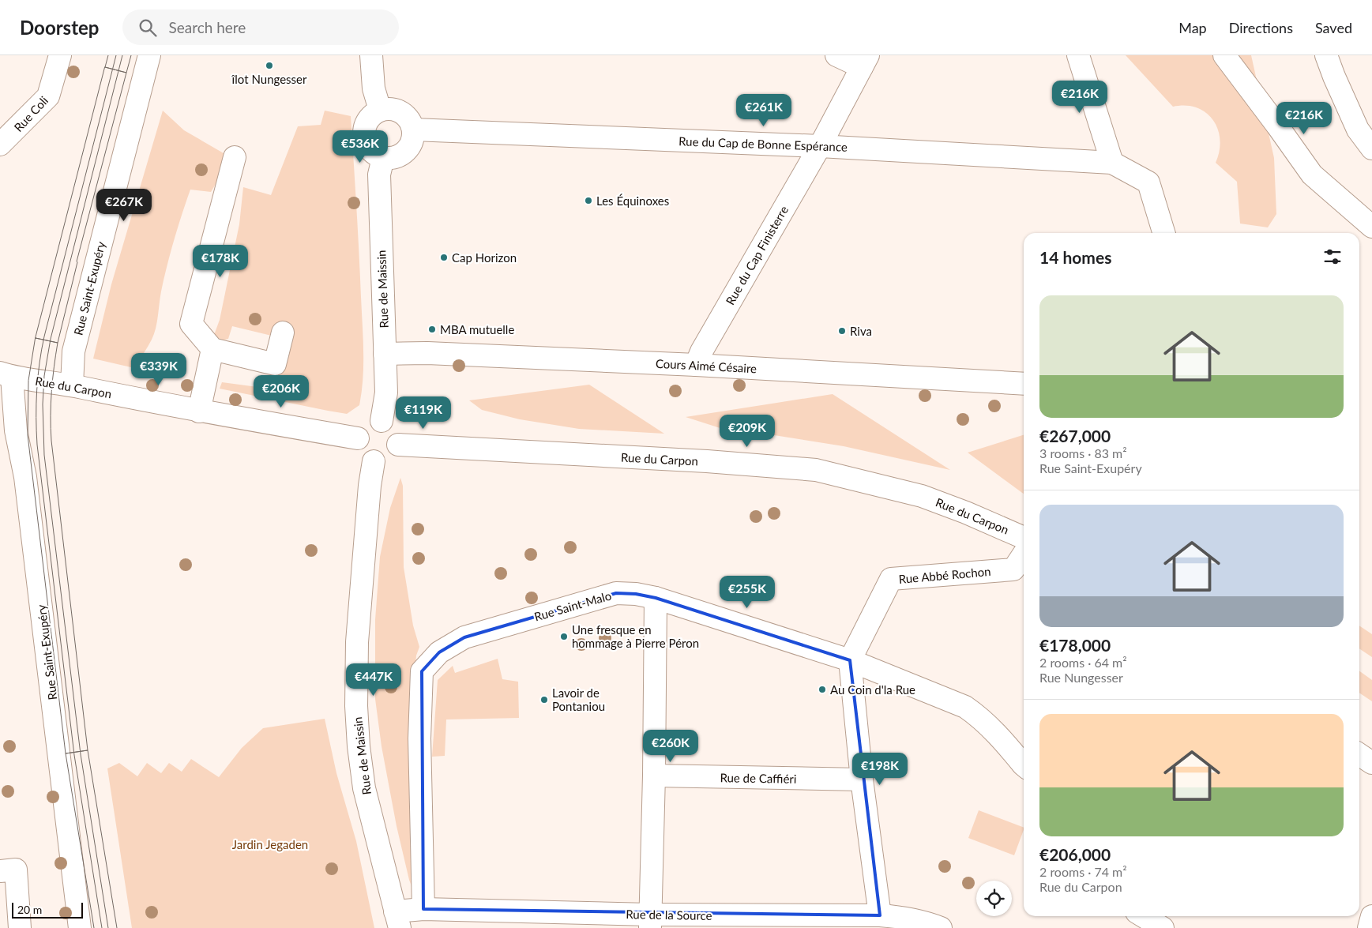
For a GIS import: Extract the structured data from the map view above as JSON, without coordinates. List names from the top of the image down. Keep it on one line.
{"streets":{"street":["Rue Coli","Rue du Cap de Bonne Espérance","Rue du Cap Finisterre","Rue Saint-Exupéry","Rue de Maissin","Cours Aimé Césaire","Rue du Carpon","Rue Abbé Rochon","Rue Saint-Malo","Rue de Caffiéri","Rue de la Source"]},"crossings":[["Rue du Cap de Bonne Espérance","Rue du Cap Finisterre"],["Rue du Cap de Bonne Espérance","Rue de Maissin"],["Rue du Cap Finisterre","Cours Aimé Césaire"],["Rue Saint-Exupéry","Rue du Carpon"],["Rue de Maissin","Cours Aimé Césaire"],["Rue de Maissin","Rue du Carpon"],["Rue de Maissin","Rue de la Source"],["Rue Abbé Rochon","Rue Saint-Malo"],["Rue Saint-Malo","Rue de la Source"]],"parks":["Jardin Jegaden"],"places":["îlot Nungesser","Les Équinoxes","Cap Horizon","MBA mutuelle","Riva","Une fresque en hommage à Pierre Péron","Au Coin d'la Rue","Lavoir de Pontaniou"],"scale_bar":"20 m","page":{"header":"Doorstep","search":"Search here","nav":["Map","Directions","Saved"],"price":["€216K","€261K","€216K","€536K","€267K","€178K","€339K","€206K","€119K","€209K","€255K","€447K","€260K","€198K"],"heading":"14 homes","list":[{"name":"€267,000","note":"3 rooms · 83 m² · Rue Saint-Exupéry"},{"name":"€178,000","note":"2 rooms · 64 m² · Rue Nungesser"},{"name":"€206,000","note":"2 rooms · 74 m² · Rue du Carpon"}],"scale":"20 m"}}
